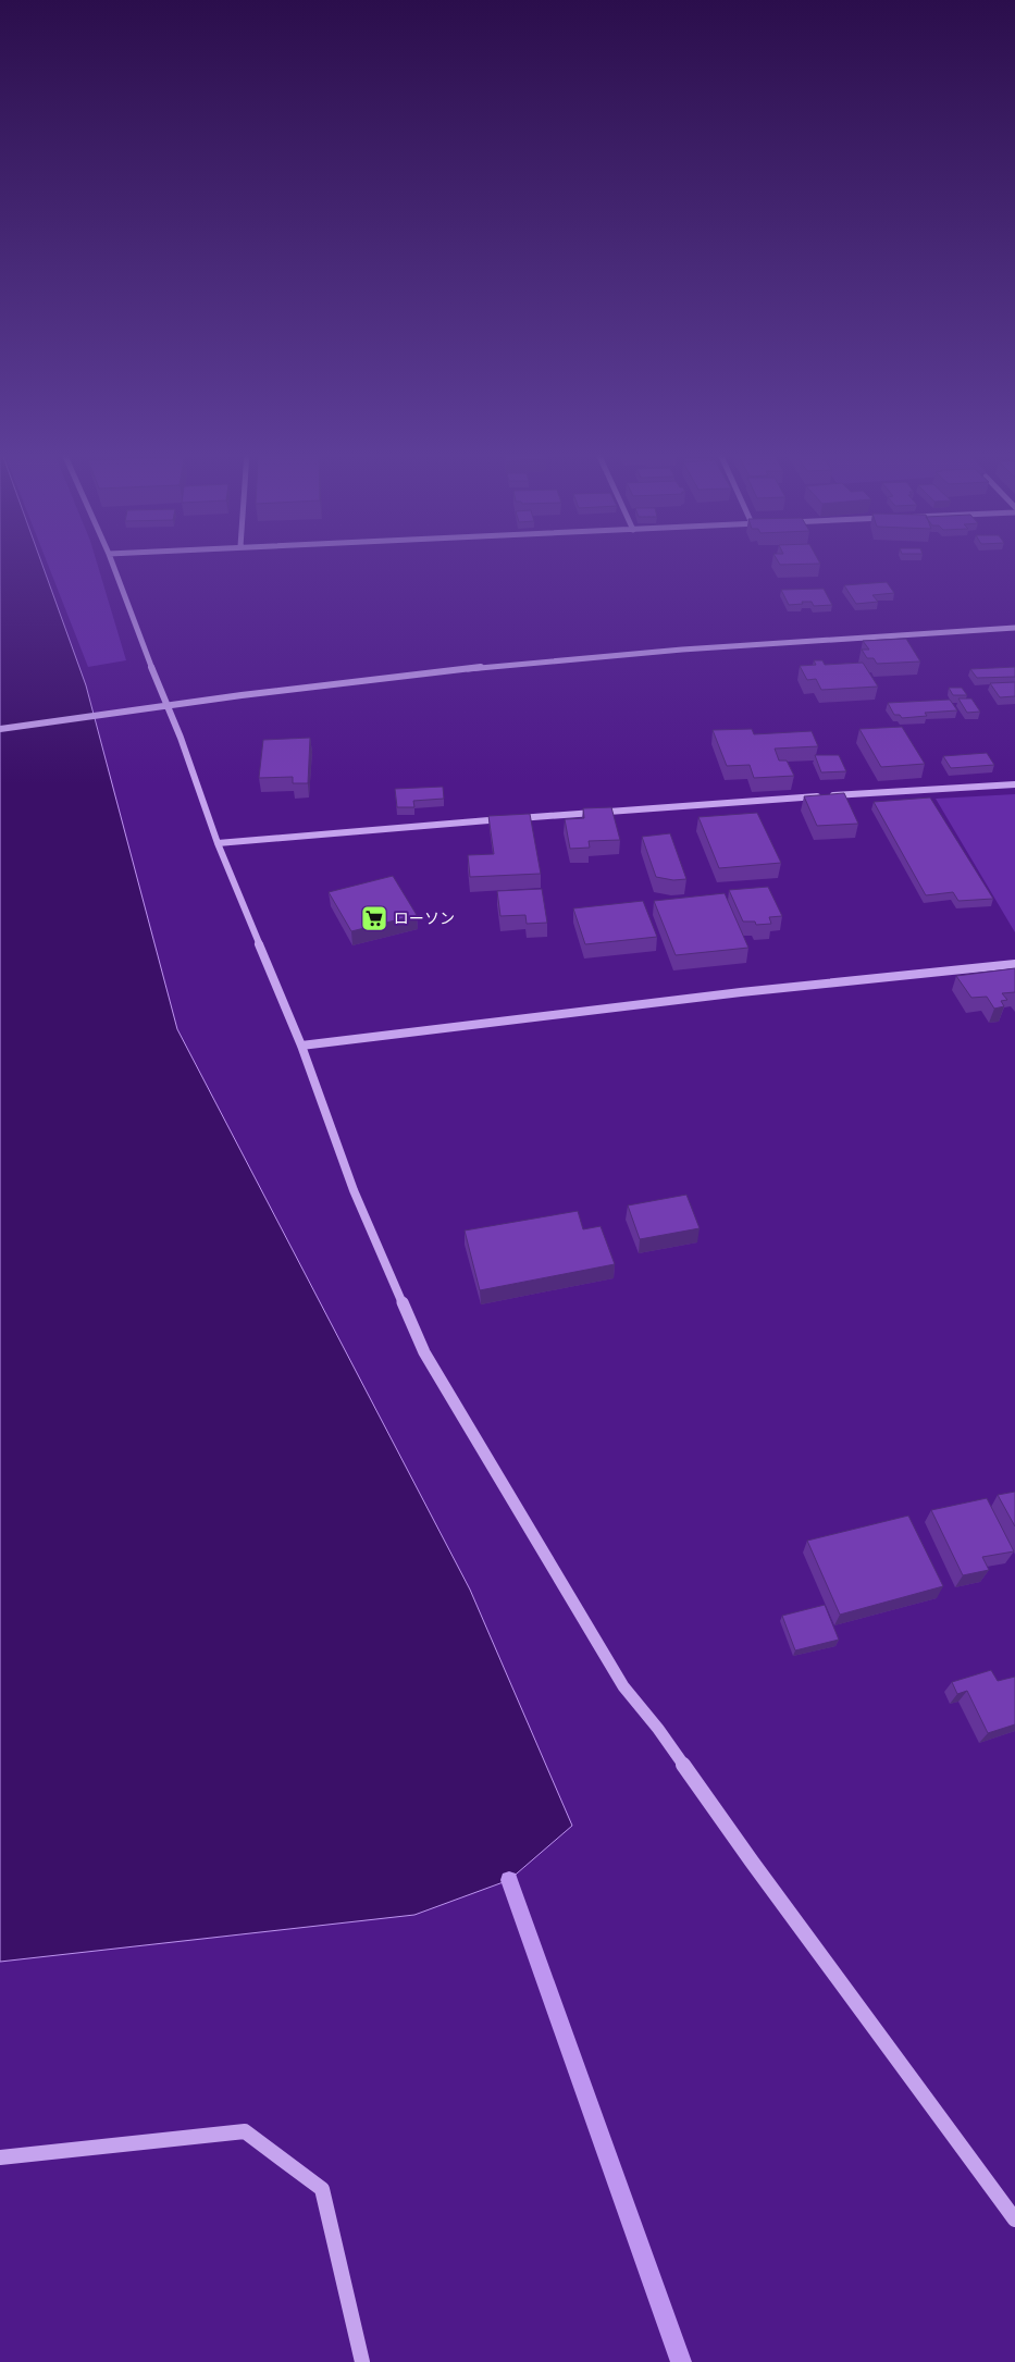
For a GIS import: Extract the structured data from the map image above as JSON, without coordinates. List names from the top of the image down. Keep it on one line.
{"places":{"supermarket":["ローソン"]}}
